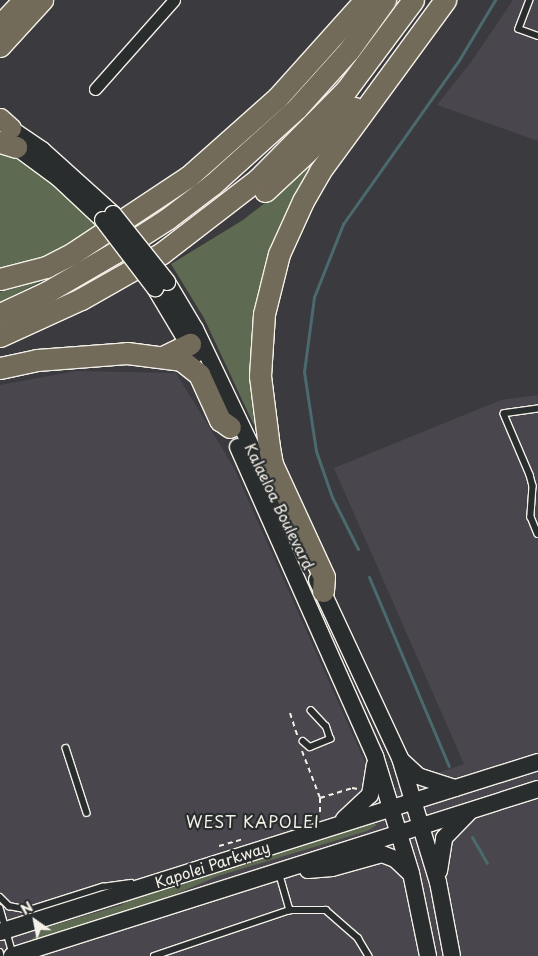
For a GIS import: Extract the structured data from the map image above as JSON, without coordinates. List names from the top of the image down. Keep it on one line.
{"streets":{"main road":["Kalaeloa Boulevard","Kapolei Parkway"]},"crossings":[["Kalaeloa Boulevard","Kapolei Parkway"]],"districts":["WEST KAPOLEI"],"north":"top left"}
